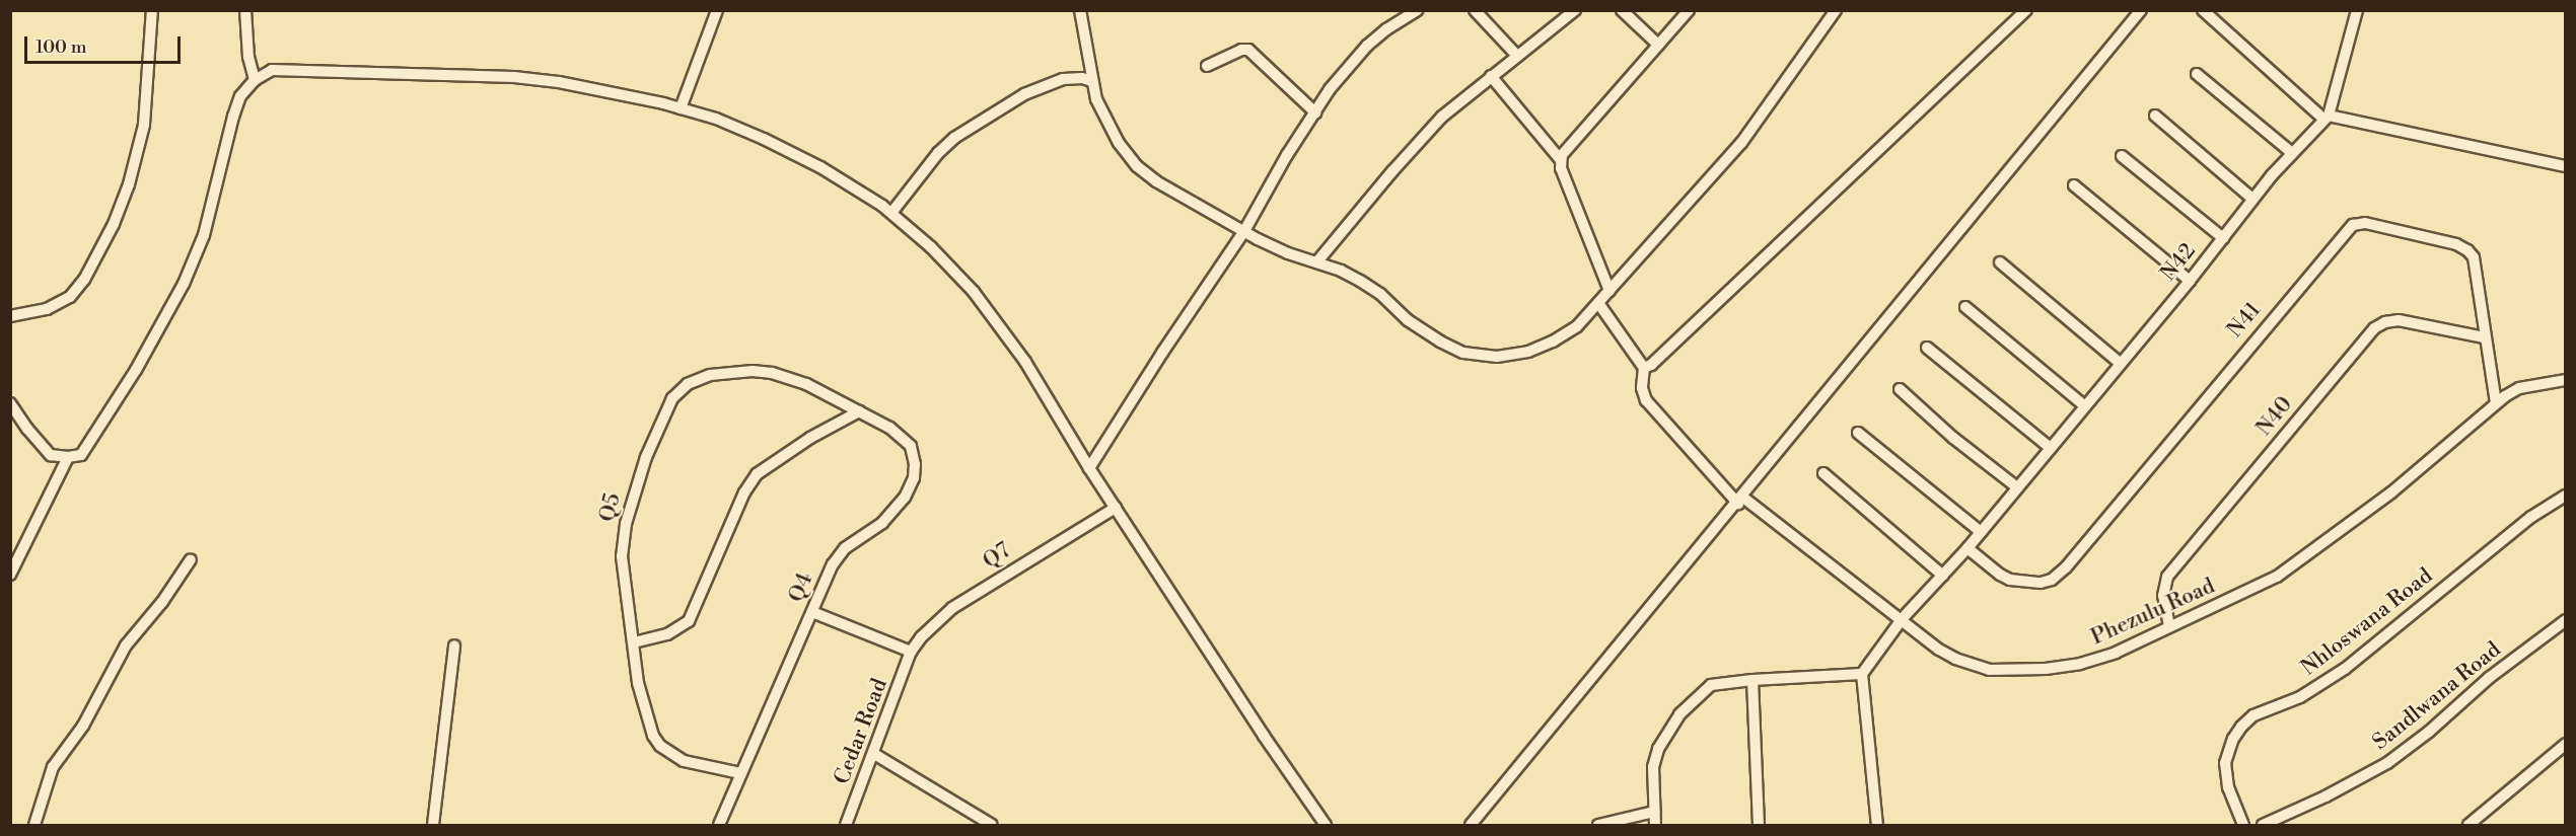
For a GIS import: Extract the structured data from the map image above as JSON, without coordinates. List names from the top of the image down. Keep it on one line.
{"streets":{"street":["N42","N41","N40","Q5","Q7","Q4","Phezulu Road","Nhloswana Road","Sandlwana Road","Cedar Road"]},"crossings":[["N42","N41"],["N42","Phezulu Road"],["N41","N40"],["N41","Phezulu Road"],["N40","Phezulu Road"],["Q5","Q4"],["Q7","Cedar Road"]],"scale_bar":"100 m"}
